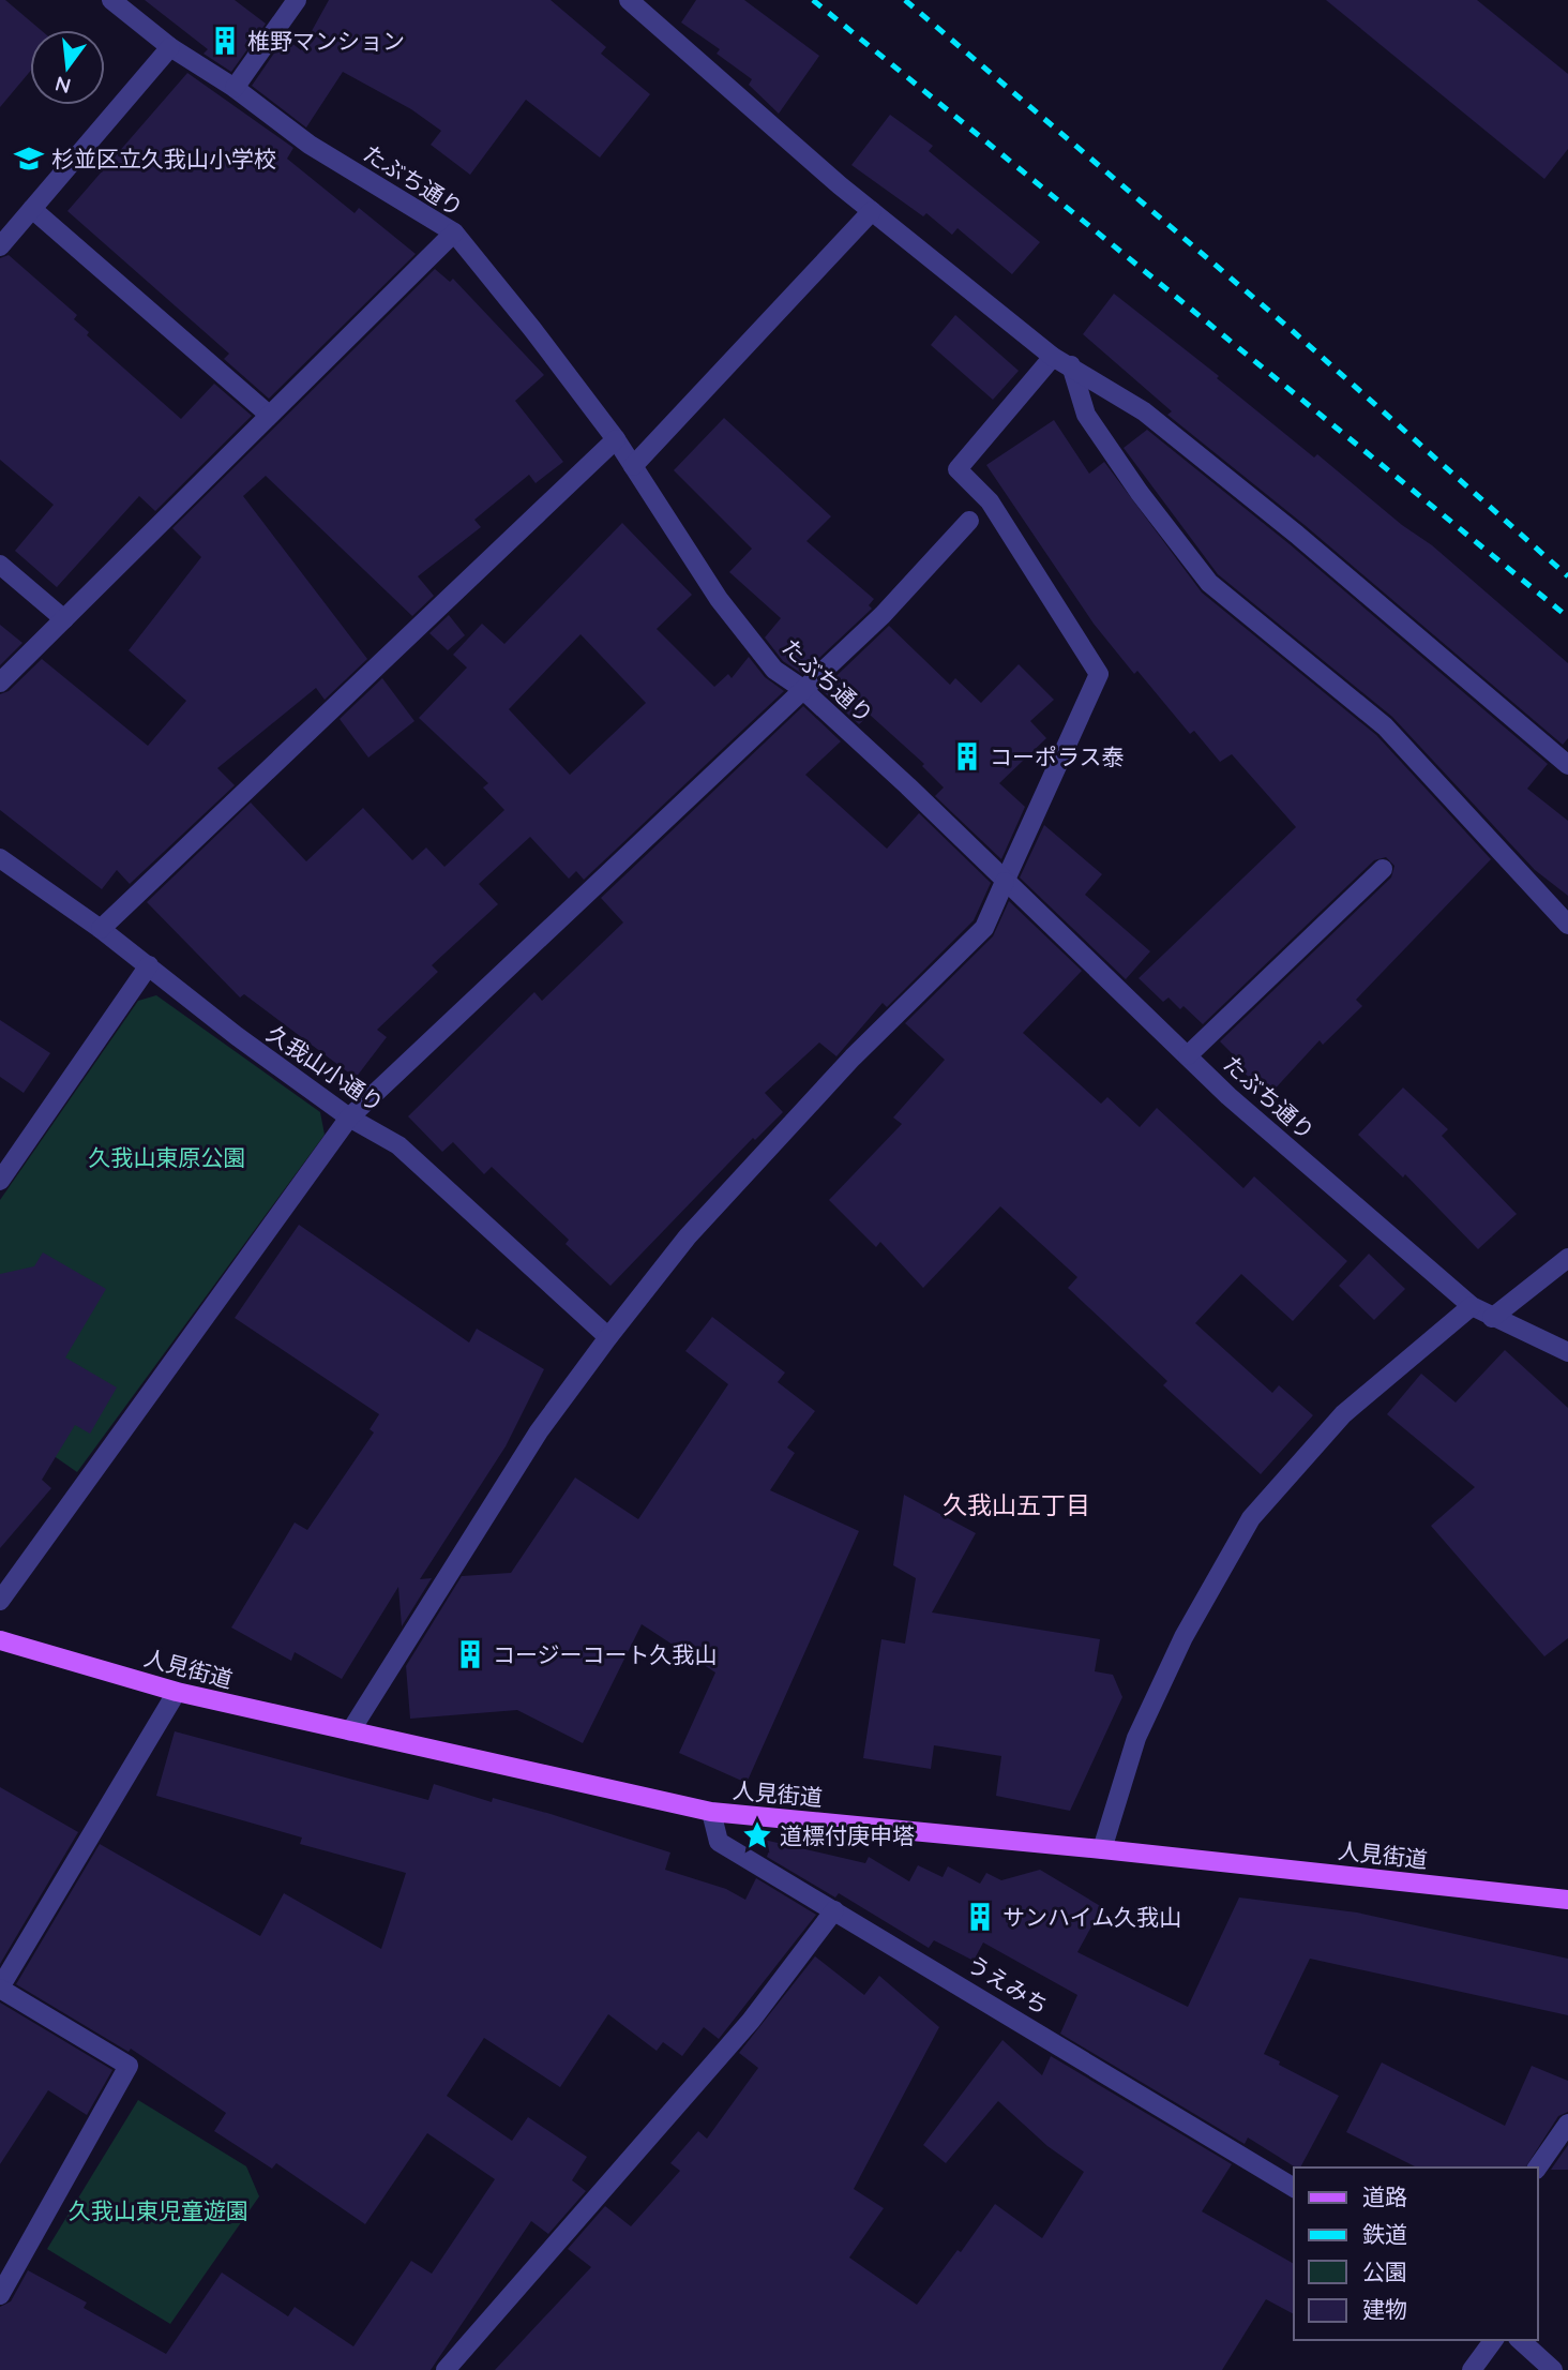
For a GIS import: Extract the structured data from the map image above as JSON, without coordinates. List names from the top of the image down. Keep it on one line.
{"streets":{"main road":["人見街道"],"street":["たぶち通り","久我山小通り","うえみち"]},"crossings":[["人見街道","うえみち"]],"districts":["久我山五丁目"],"parks":["久我山東原公園","久我山東児童遊園"],"places":{"building":["椎野マンション","コーポラス泰","コージーコート久我山","サンハイム久我山"],"school or university":["杉並区立久我山小学校"],"place":["道標付庚申塔"]},"legend":["道路","鉄道","公園","建物"],"north":"bottom"}
